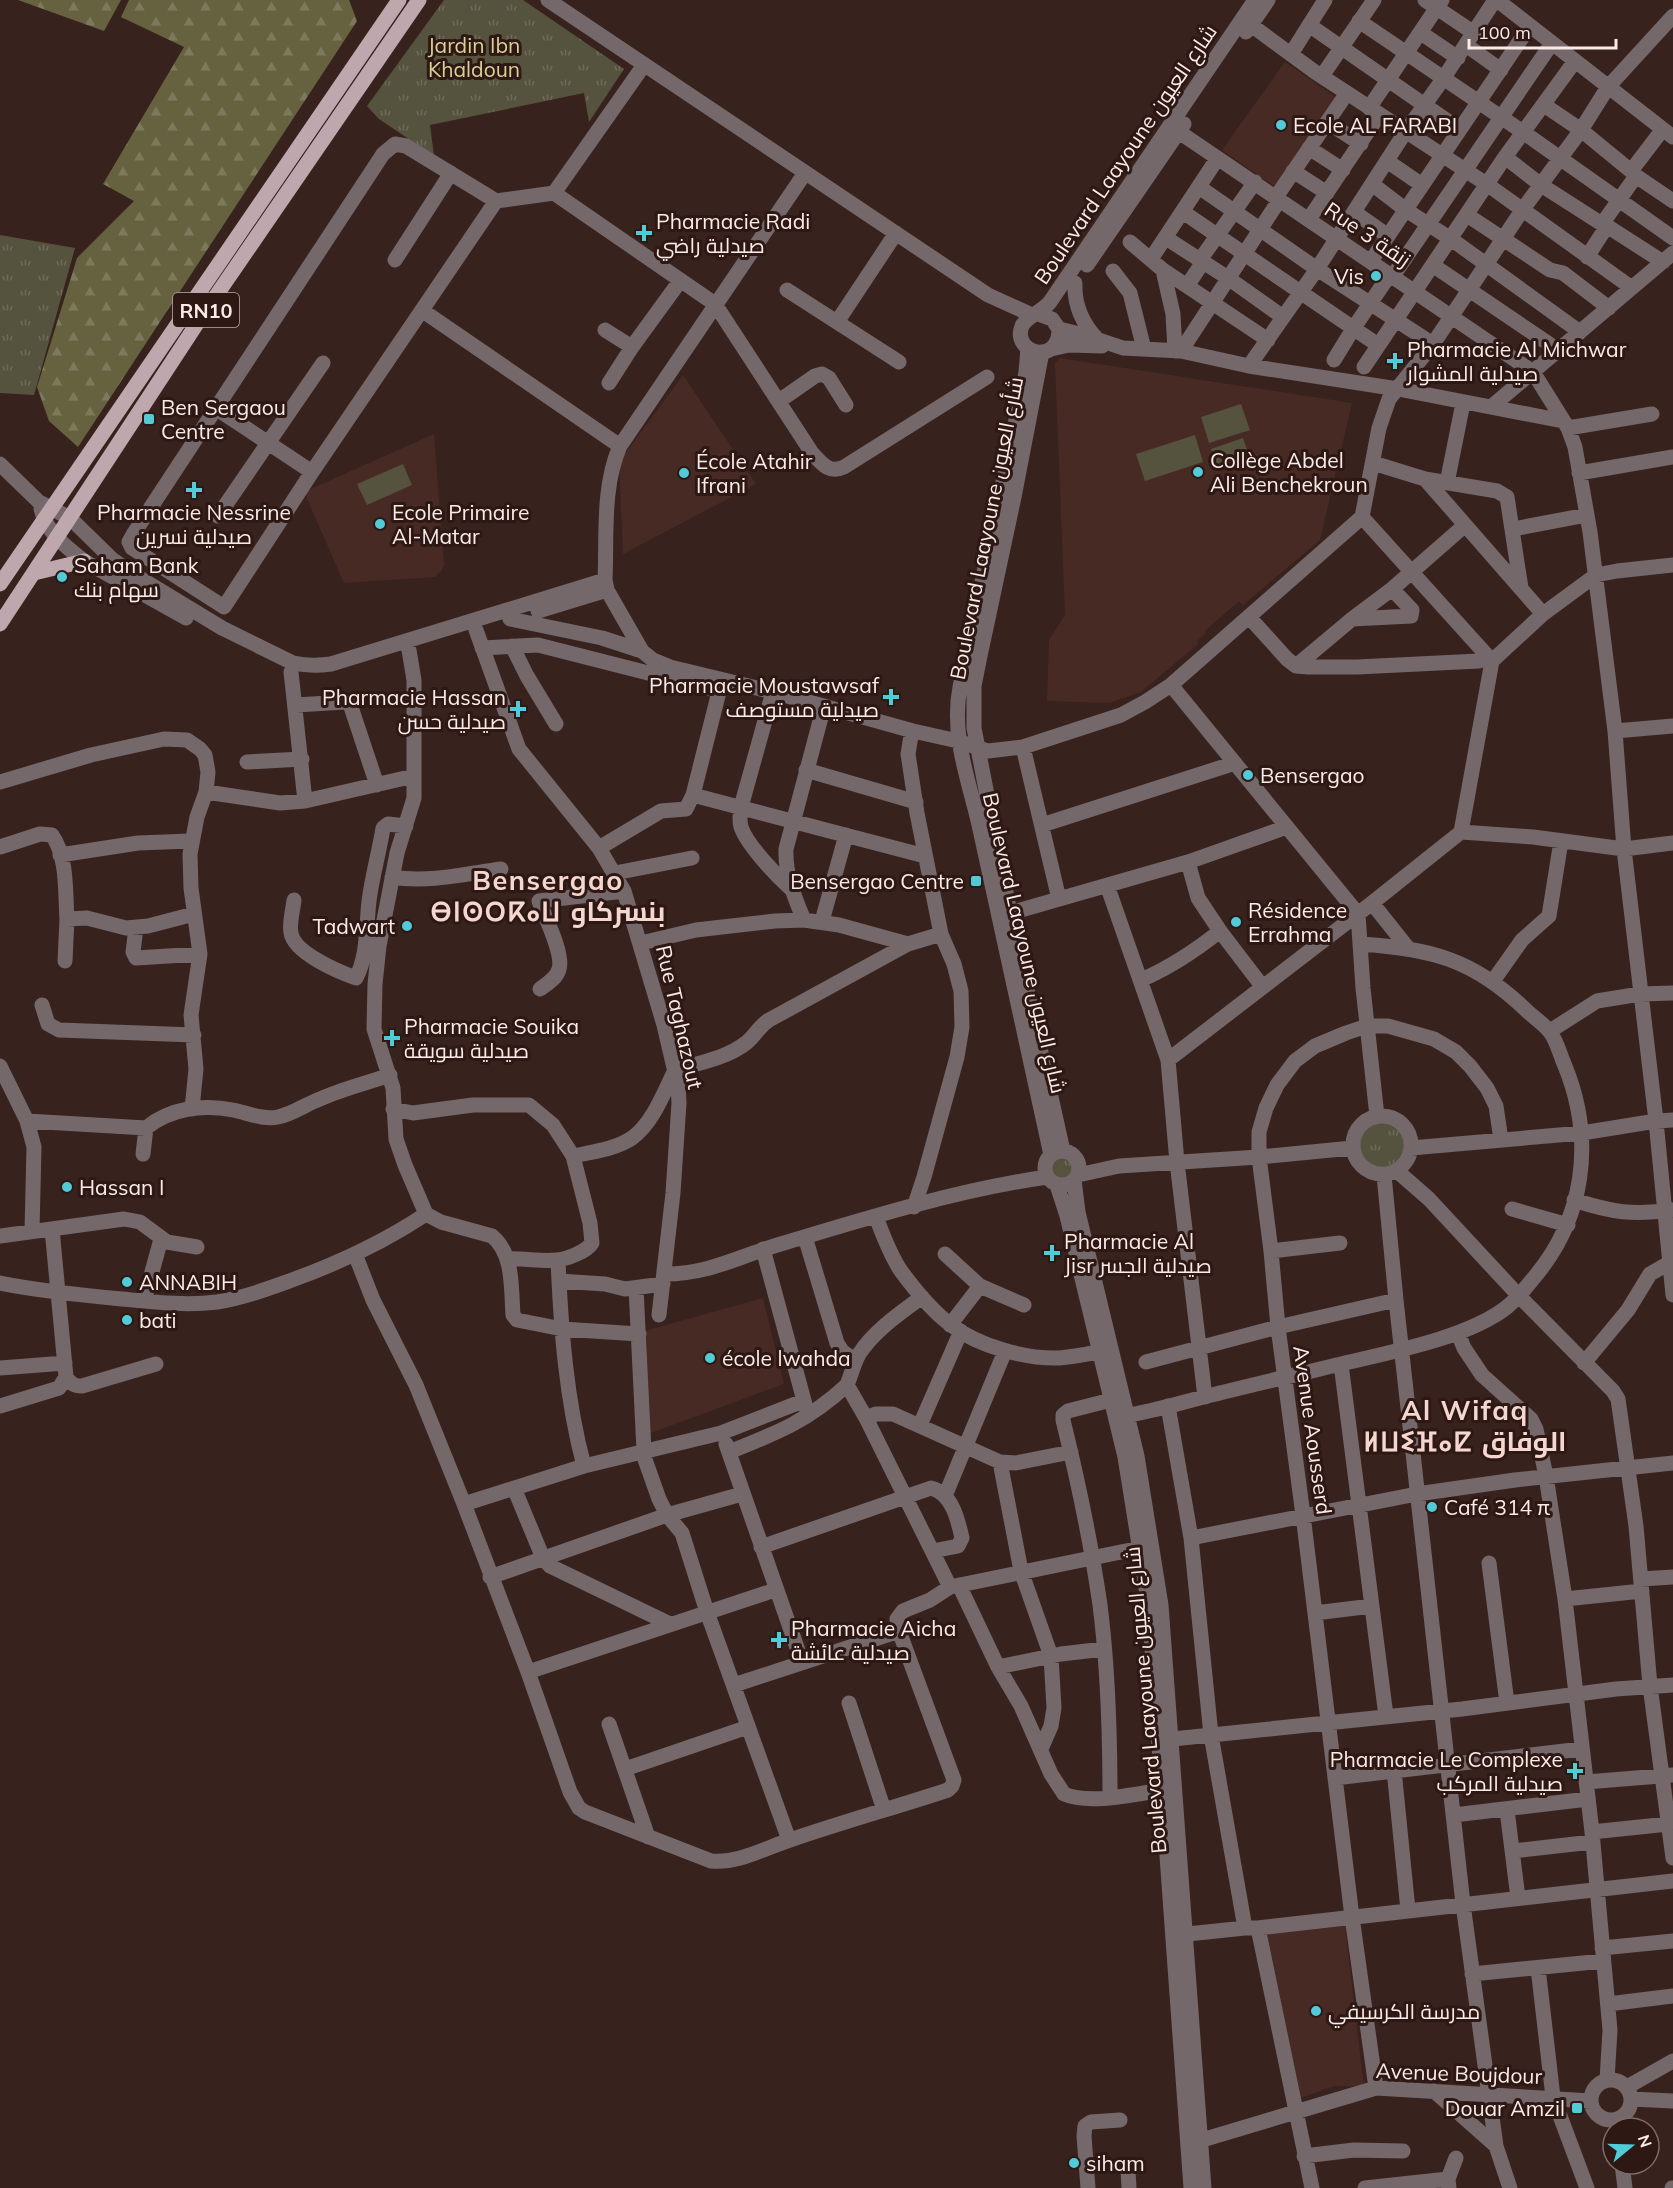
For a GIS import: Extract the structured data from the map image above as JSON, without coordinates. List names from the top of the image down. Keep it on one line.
{"streets":{"main road":["RN10"],"street":["Boulevard Laayoune شارع العيون","Rue 3 زنقة","Boulevard Laayoune شأرع العيون","Rue Taghazout","Avenue Aousserd","Avenue Boujdour"]},"crossings":[["Boulevard Laayoune شارع العيون","Rue 3 زنقة"],["Boulevard Laayoune شارع العيون","Boulevard Laayoune شأرع العيون"],["Boulevard Laayoune شارع العيون","Avenue Boujdour"],["Avenue Aousserd","Avenue Boujdour"]],"districts":["Bensergao ⴱⵏⵙⵔⴽⴰⵡ بنسركاو","Al Wifaq ⵍⵡⵉⴼⴰⵇ الوفاق"],"parks":["Jardin Ibn Khaldoun"],"places":{"other":["Ecole AL FARABI","Vis","Collège Abdel Ali Benchekroun","École Atahir Ifrani","Ecole Primaire Al-Matar","Saham Bank سهام بنك","Bensergao","Résidence Errahma","Tadwart","Hassan I","ANNABIH","bati","école lwahda","Café 314 π","مدرسة الكرسيفي","siham"],"health":["Pharmacie Radi صيدلية راضي","Pharmacie Al Michwar صيدلية المشوار","Pharmacie Nessrine صيدلية نسرين","Pharmacie Moustawsaf صيدلية مستوصف","Pharmacie Hassan صيدلية حسن","Pharmacie Souika صيدلية سويقة","Pharmacie Al Jisr صيدلية الجسر","Pharmacie Aicha صيدلية عائشة","Pharmacie Le Complexe صيدلية المركب"],"transit":["Ben Sergaou Centre","Bensergao Centre","Douar Amzil"]},"scale_bar":"100 m","north":"right"}
